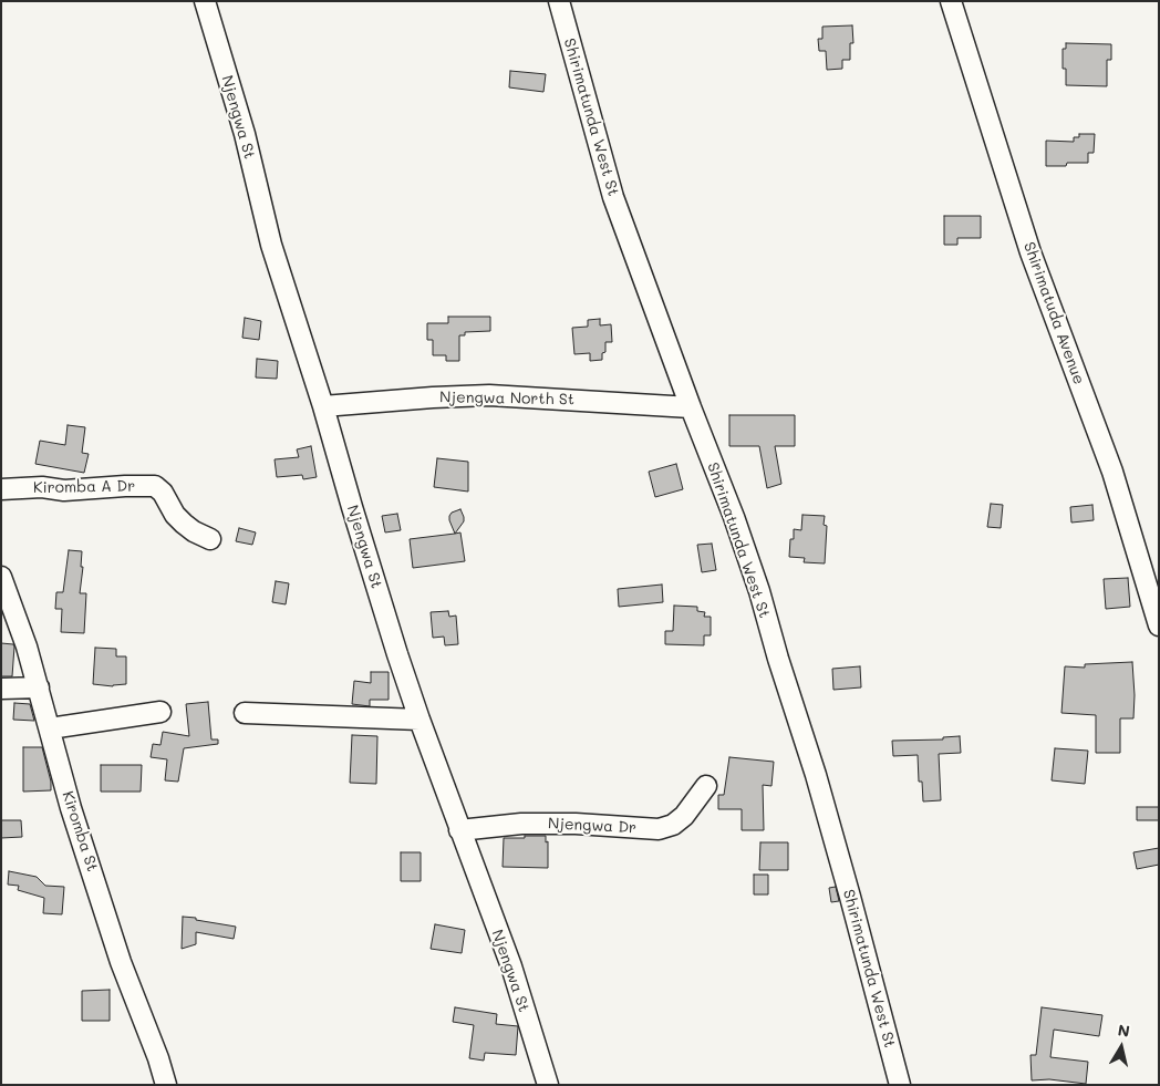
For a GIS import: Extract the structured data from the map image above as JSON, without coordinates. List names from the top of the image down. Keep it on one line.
{"streets":{"street":["Njengwa St","Shirimatunda West St","Shirimatuda Avenue","Njengwa North St","Kiromba A Dr","Njengwa Dr","Kiromba St"]},"crossings":[["Njengwa St","Njengwa North St"],["Njengwa St","Njengwa Dr"],["Shirimatunda West St","Njengwa North St"]],"north":"top"}
